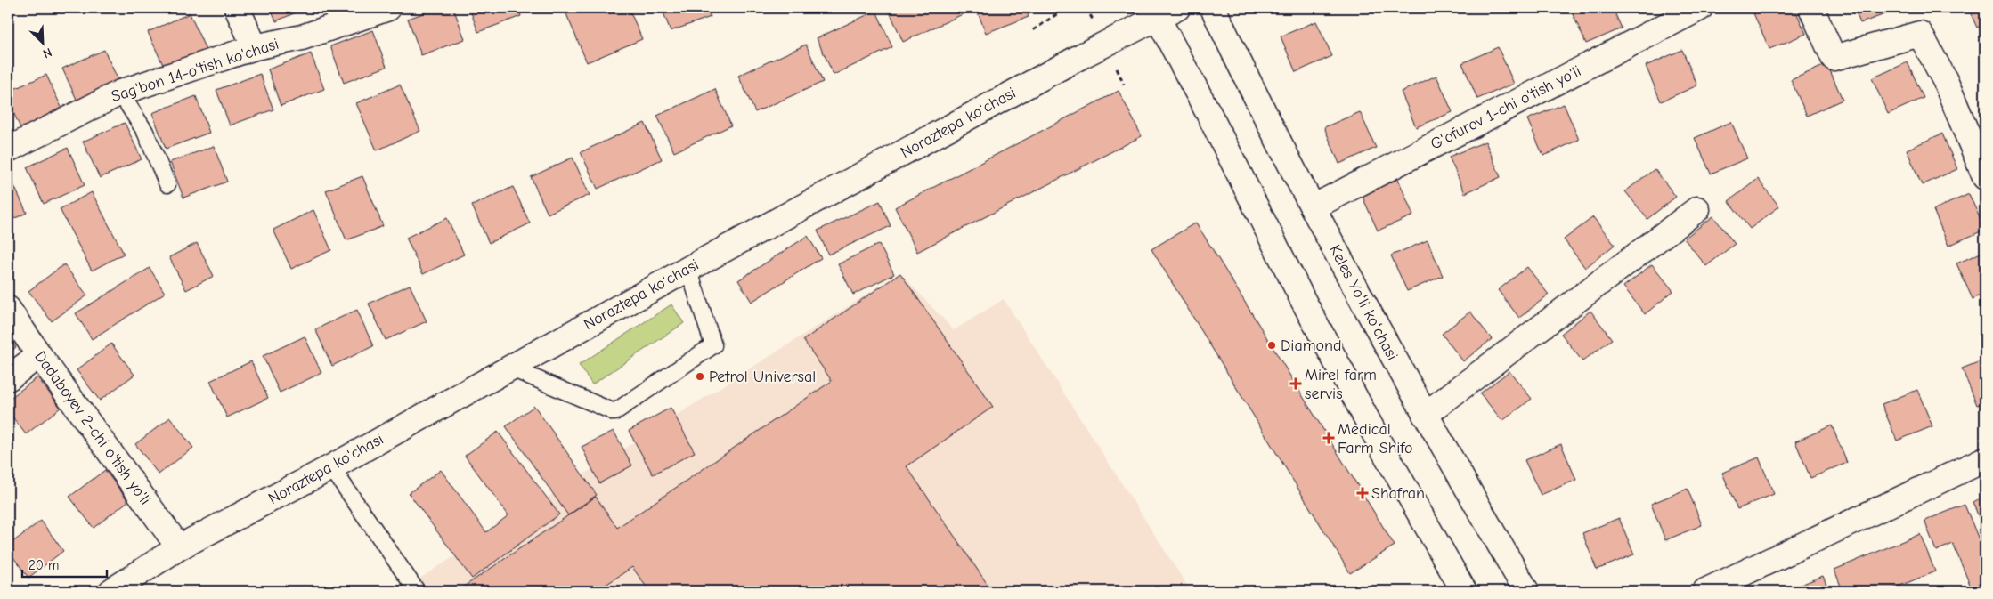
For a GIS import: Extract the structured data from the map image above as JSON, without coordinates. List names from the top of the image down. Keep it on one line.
{"streets":{"main road":["Sag'bon 14-o'tish ko'chasi","G'ofurov 1-chi o'tish yo'li","Noraztepa ko'chasi","Keles Yoʻli koʻchasi","Dadaboyev 2-chi o'tish yo'li"]},"crossings":[["G'ofurov 1-chi o'tish yo'li","Keles Yoʻli koʻchasi"],["Noraztepa ko'chasi","Dadaboyev 2-chi o'tish yo'li"]],"places":{"other":["Diamond","Petrol Universal"],"health":["Mirel farm servis","Medical Farm Shifo","Shafran"]},"scale_bar":"20 m","north":"bottom right"}
